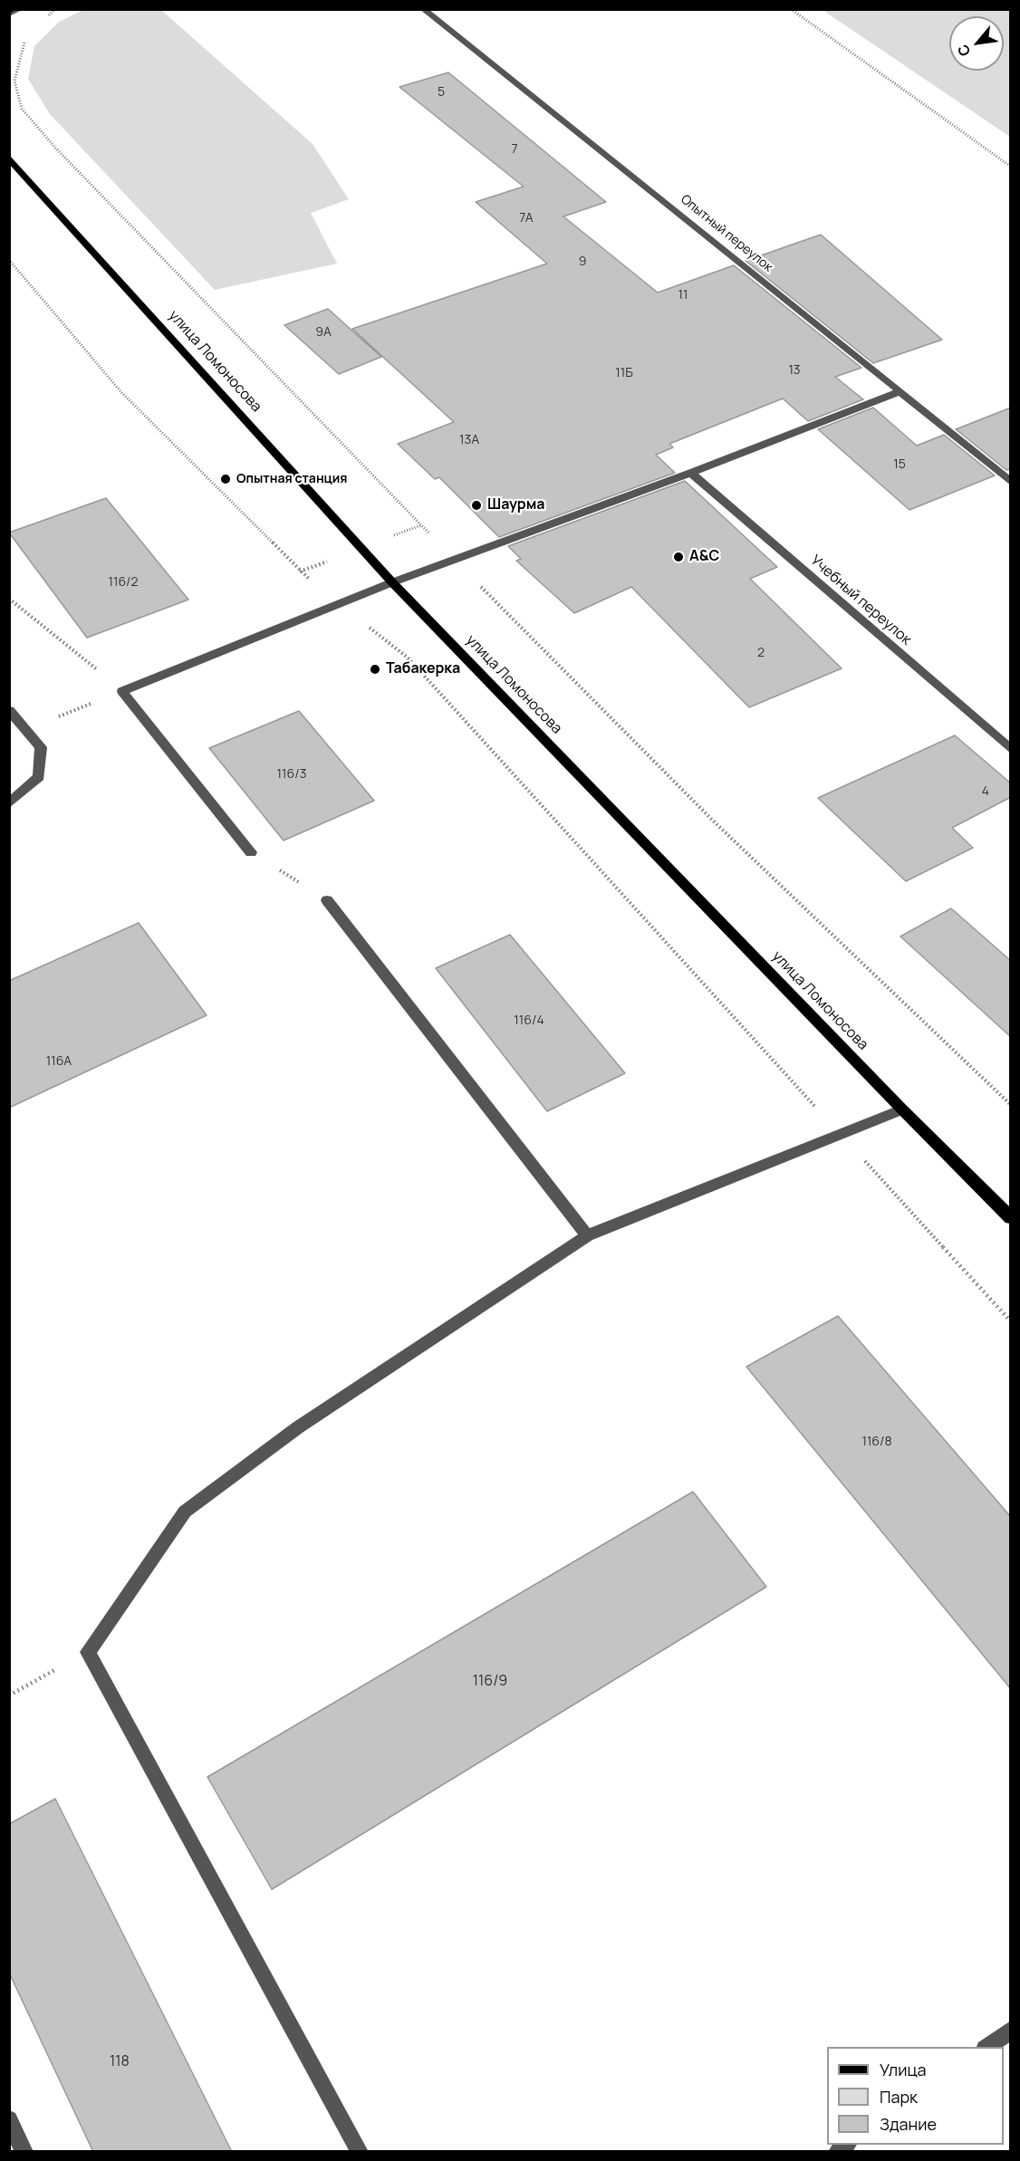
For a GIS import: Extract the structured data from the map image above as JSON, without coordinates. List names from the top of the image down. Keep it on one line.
{"streets":{"main road":["улица Ломоносова"],"street":["Опытный переулок","Учебный переулок"]},"places":["Опытная станция","Шаурма","A&C","Табакерка"],"house_numbers":["5","7","7А","9","11","9А","13","11Б","13А","15","116/2","2","116/3","4","116/4","116А","116/8","116/9","118"],"legend":["Улица","Парк","Здание"],"north":"bottom left"}
